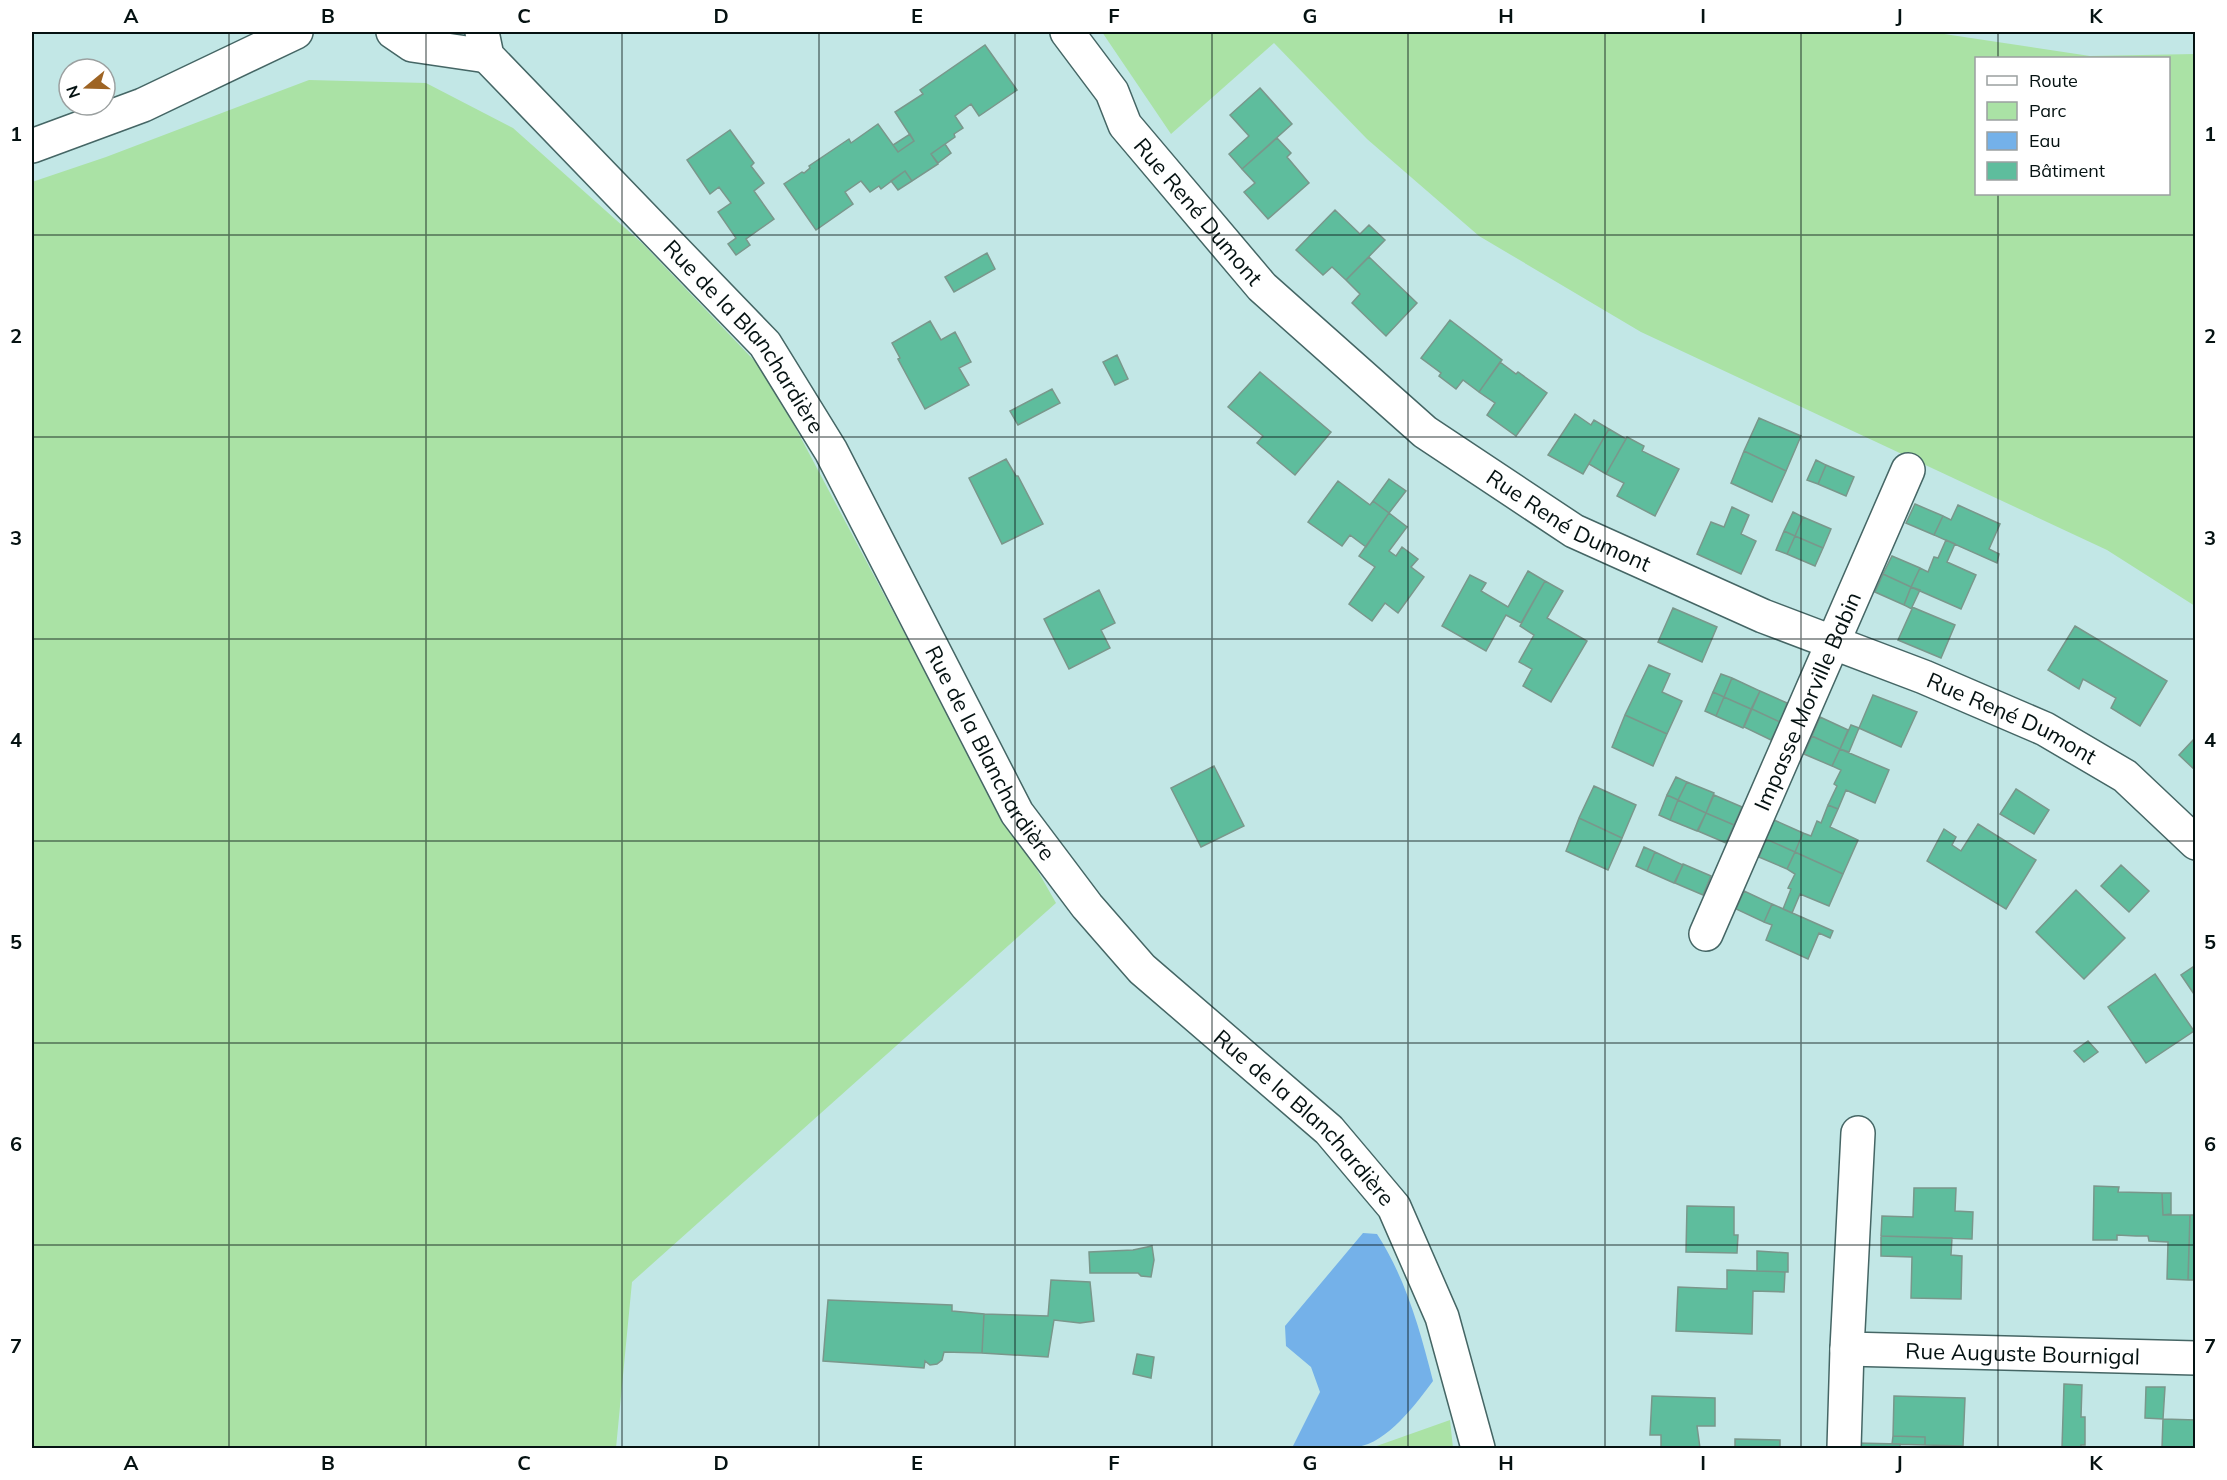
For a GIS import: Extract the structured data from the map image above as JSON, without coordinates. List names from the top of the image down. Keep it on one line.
{"streets":{"street":["Rue René Dumont","Rue de la Blanchardière","Impasse Morville Babin","Rue Auguste Bournigal"]},"crossings":[["Rue René Dumont","Impasse Morville Babin"]],"legend":["Route","Parc","Eau","Bâtiment"],"north":"left","grid":{"columns":["A","B","C","D","E","F","G","H","I","J","K"],"rows":["1","2","3","4","5","6","7"]}}
